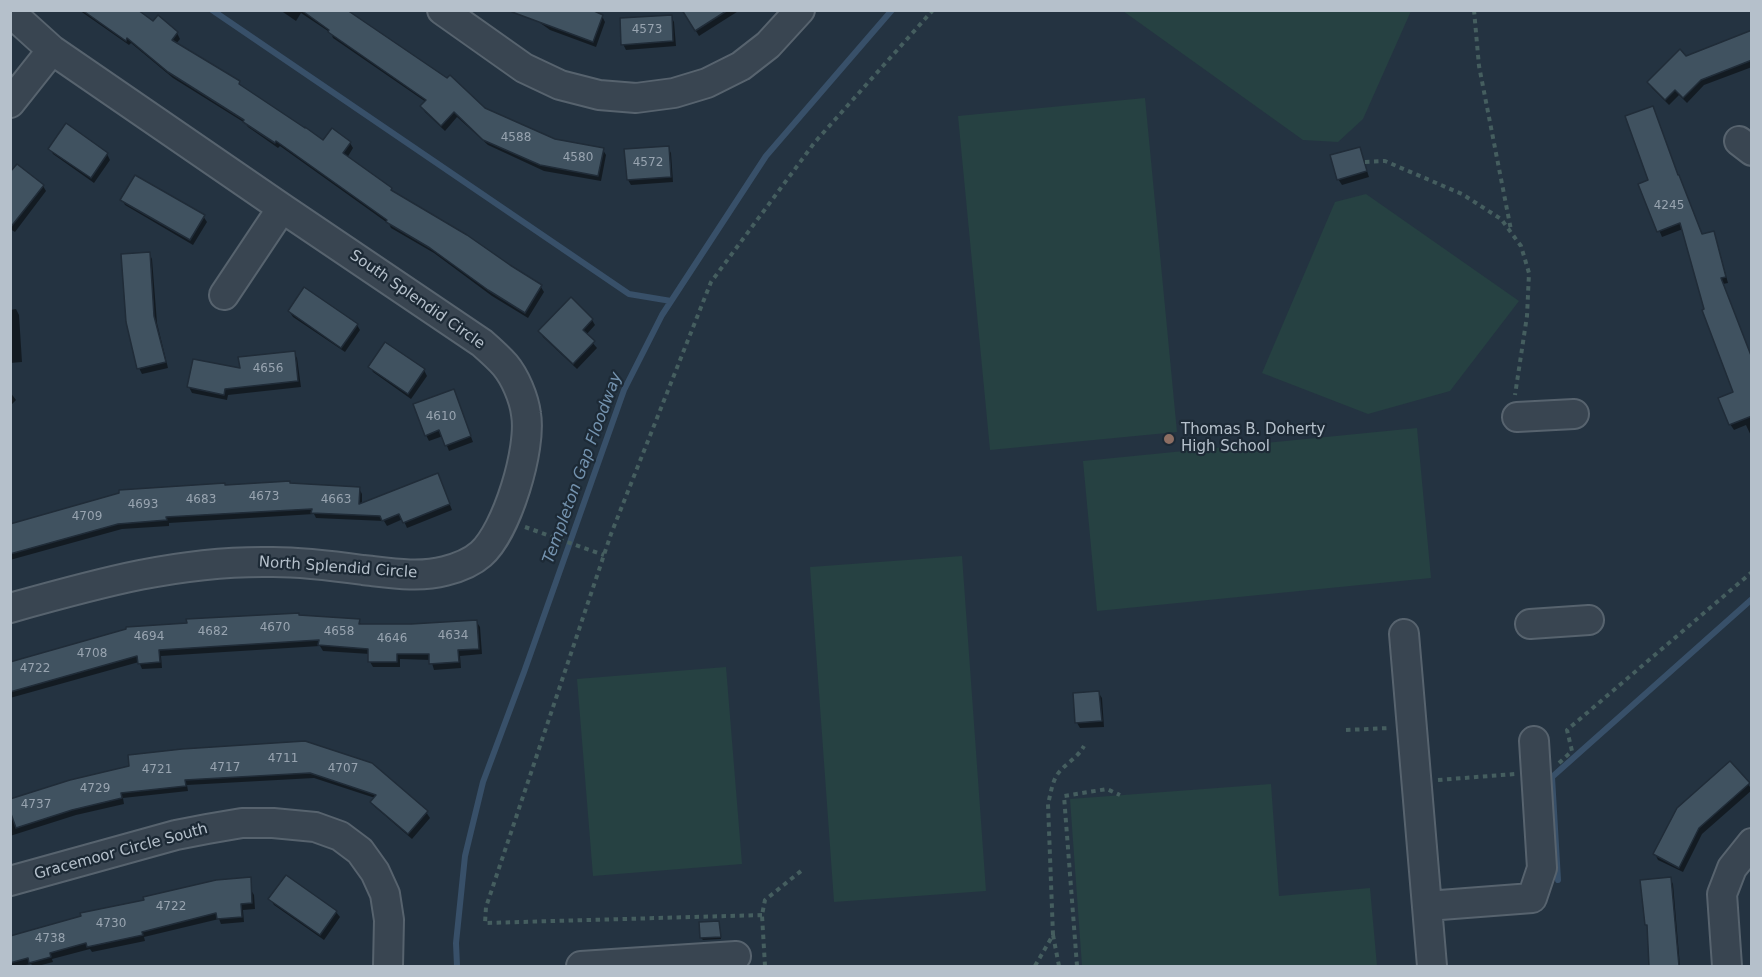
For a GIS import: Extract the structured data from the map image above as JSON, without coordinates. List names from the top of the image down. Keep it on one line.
{"streets":{"street":["South Splendid Circle","North Splendid Circle","Gracemoor Circle South"]},"crossings":[["South Splendid Circle","North Splendid Circle"]],"water":["Templeton Gap Floodway"],"places":["Thomas B. Doherty High School"],"house_numbers":["4573","4588","4580","4572","4245","4656","4610","4673","4683","4663","4693","4709","4670","4682","4658","4634","4694","4646","4708","4722","4711","4717","4707","4721","4729","4737","4722","4730","4738"]}
